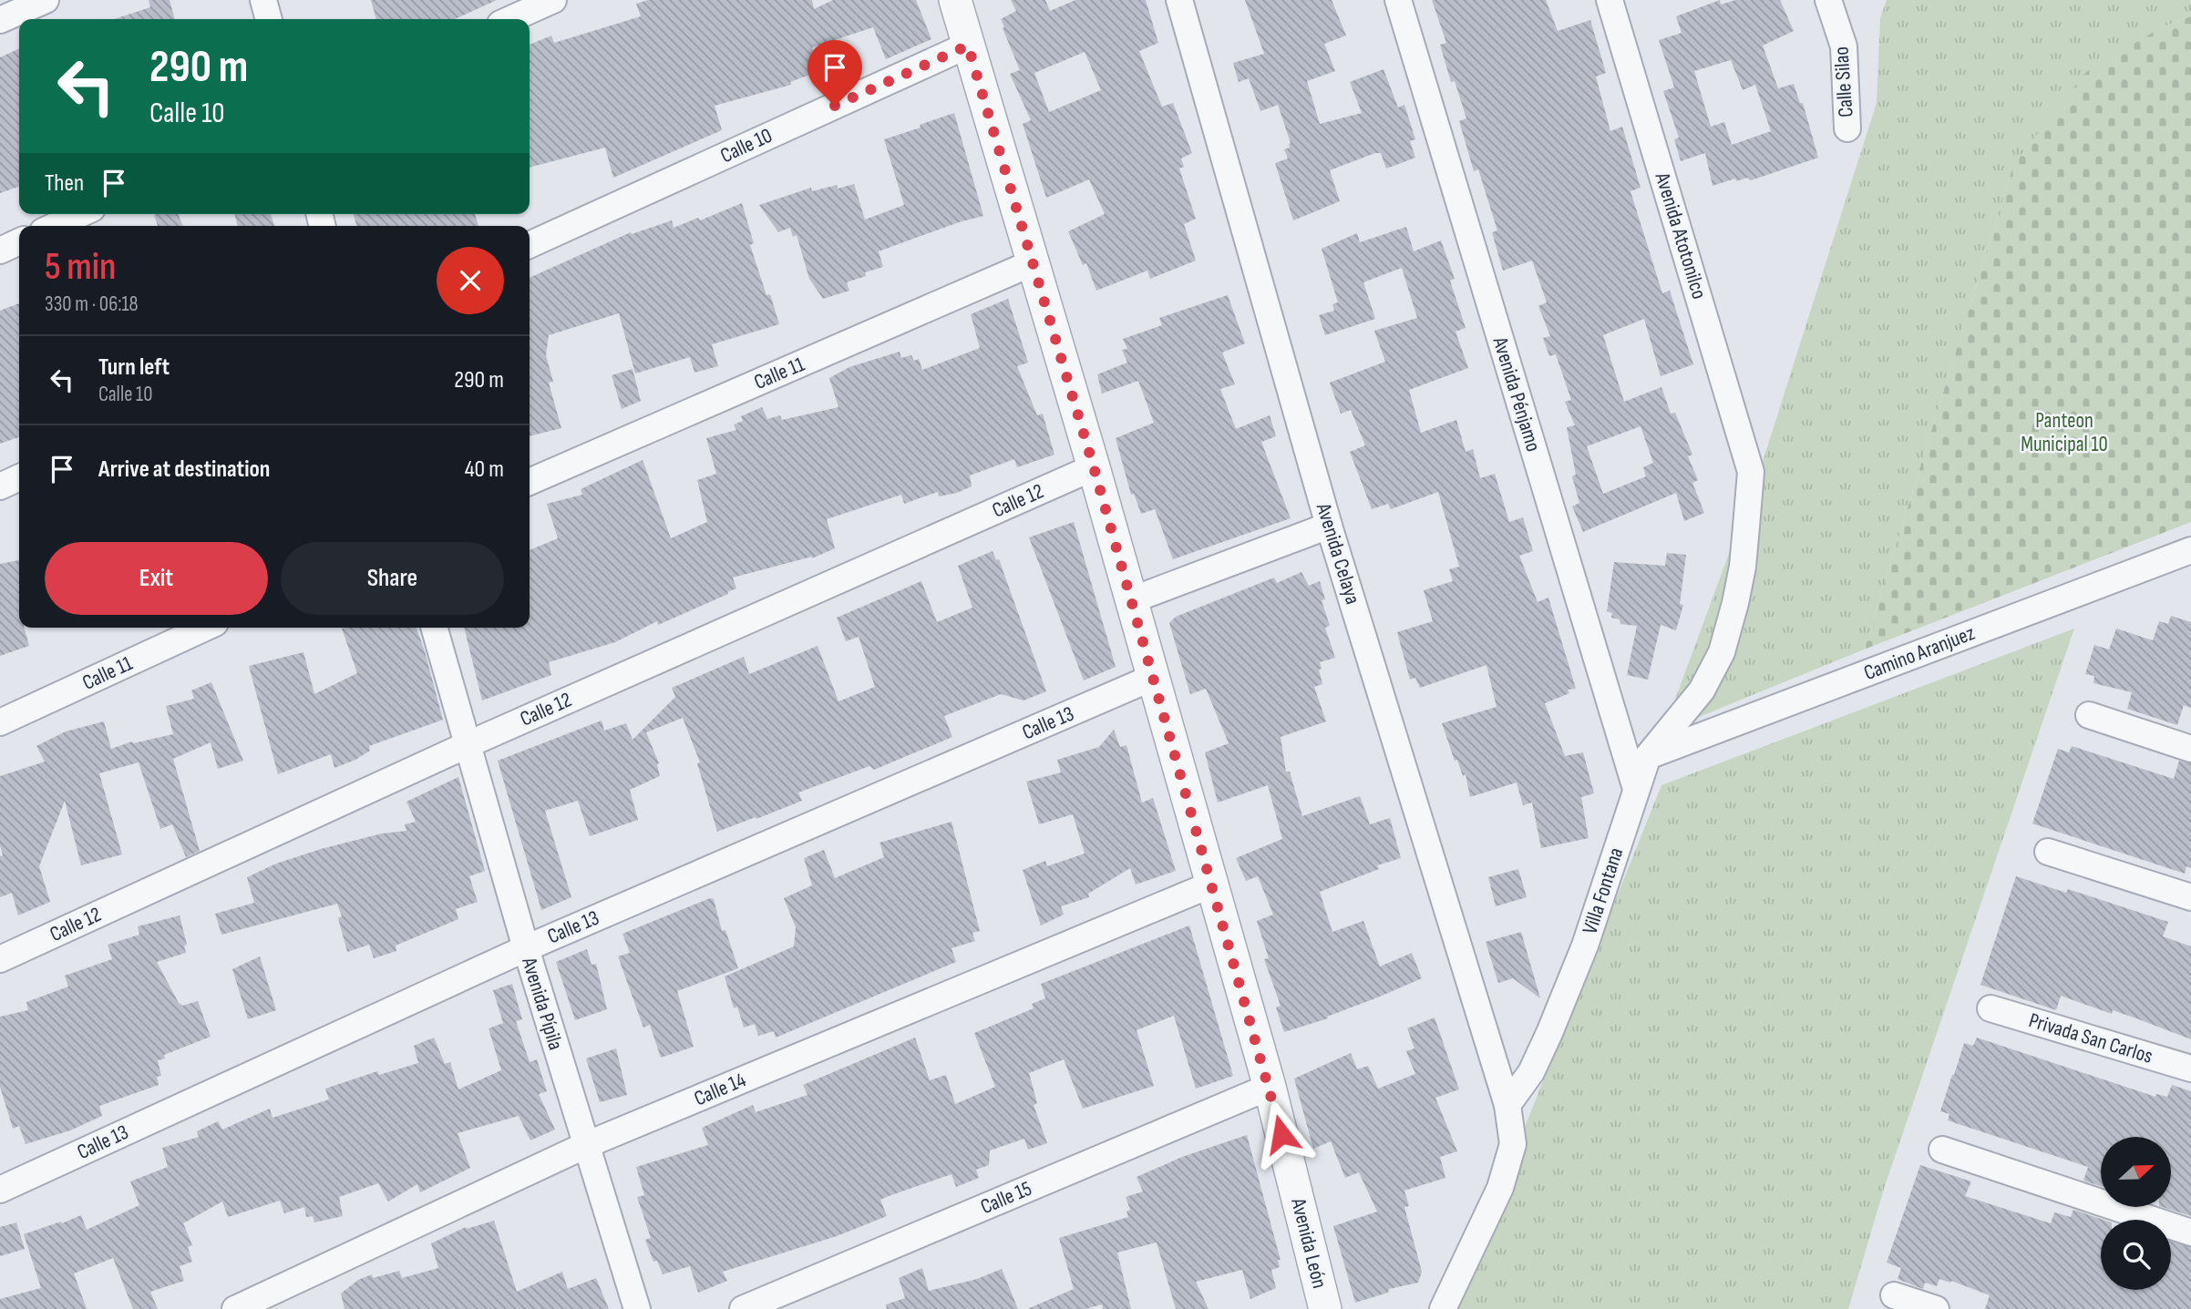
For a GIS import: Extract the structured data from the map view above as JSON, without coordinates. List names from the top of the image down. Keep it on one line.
{"streets":{"street":["Calle Silao","Calle 10","Avenida Atotonilco","Calle 11","Avenida Pénjamo","Calle 12","Avenida Celaya","Camino Aranjuez","Calle 13","Villa Fontana","Avenida Pípila","Privada San Carlos","Calle 14","Calle 15","Avenida León"]},"crossings":[["Calle 10","Avenida León"],["Avenida Atotonilco","Villa Fontana"],["Calle 11","Avenida León"],["Avenida Pénjamo","Villa Fontana"],["Calle 12","Avenida Pípila"],["Calle 12","Avenida León"],["Avenida Celaya","Villa Fontana"],["Camino Aranjuez","Villa Fontana"],["Calle 13","Avenida Pípila"],["Calle 13","Avenida León"],["Avenida Pípila","Calle 14"],["Calle 14","Avenida León"],["Calle 15","Avenida León"]],"parks":["Panteon Municipal 10"],"north":"right","page":{"turn":["290 m","Calle 10"],"then":"Then","heading":["5 min","330 m · 06:18"],"list":[{"name":"Turn left","note":"Calle 10","value":"290 m"},{"name":"Arrive at destination","value":"40 m"}],"buttons":["Exit","Share"]}}
